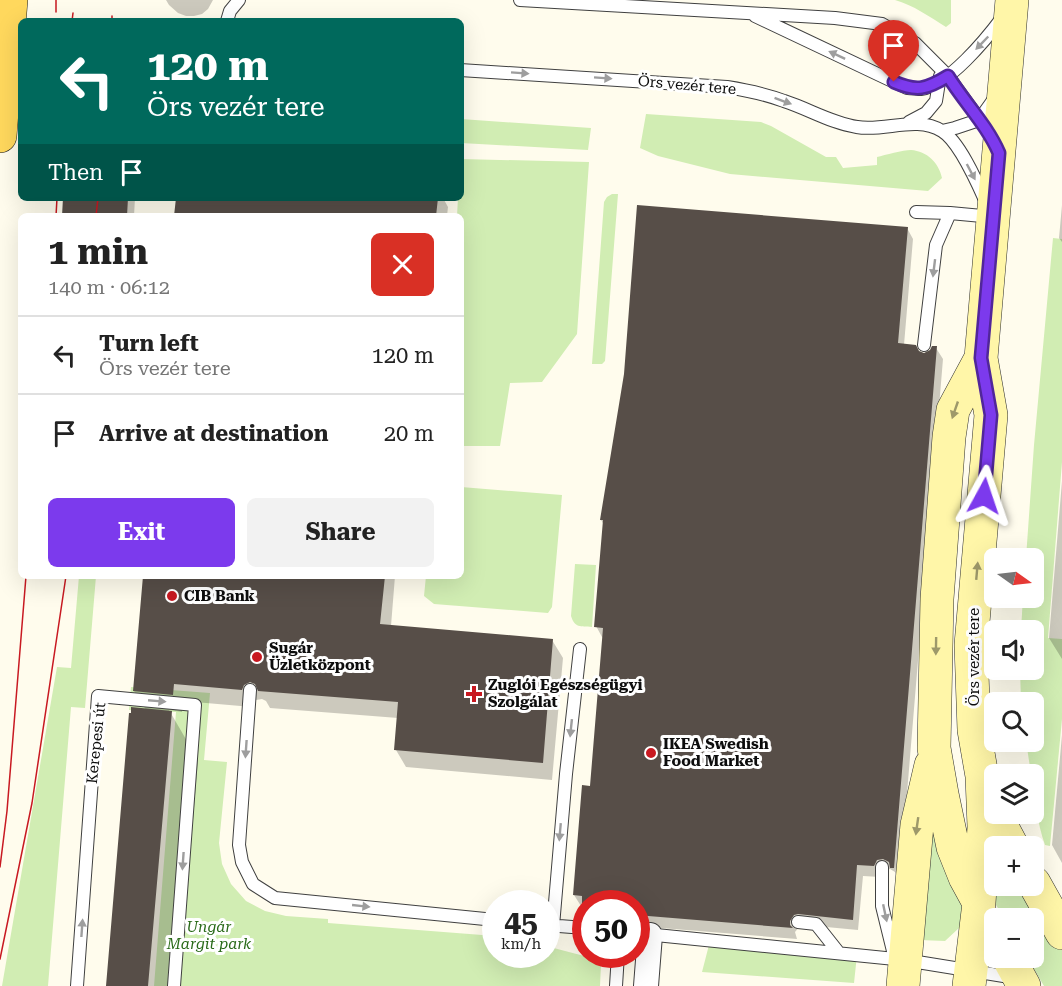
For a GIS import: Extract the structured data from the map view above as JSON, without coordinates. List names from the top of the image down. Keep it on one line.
{"streets":{"main road":["Örs vezér tere"],"lane":["Kerepesi út"]},"parks":["Ungár Margit park"],"places":{"other":["CIB Bank","Sugár Üzletközpont","IKEA Swedish Food Market"],"health":["Zuglói Egészségügyi Szolgálat"]},"north":"right","page":{"turn":["120 m","Örs vezér tere"],"then":"Then","heading":["1 min","140 m · 06:12"],"list":[{"name":"Turn left","note":"Örs vezér tere","value":"120 m"},{"name":"Arrive at destination","value":"20 m"}],"buttons":["Exit","Share"],"map_buttons":["+","−"],"speed":"45 km/h","limit":"50"}}
